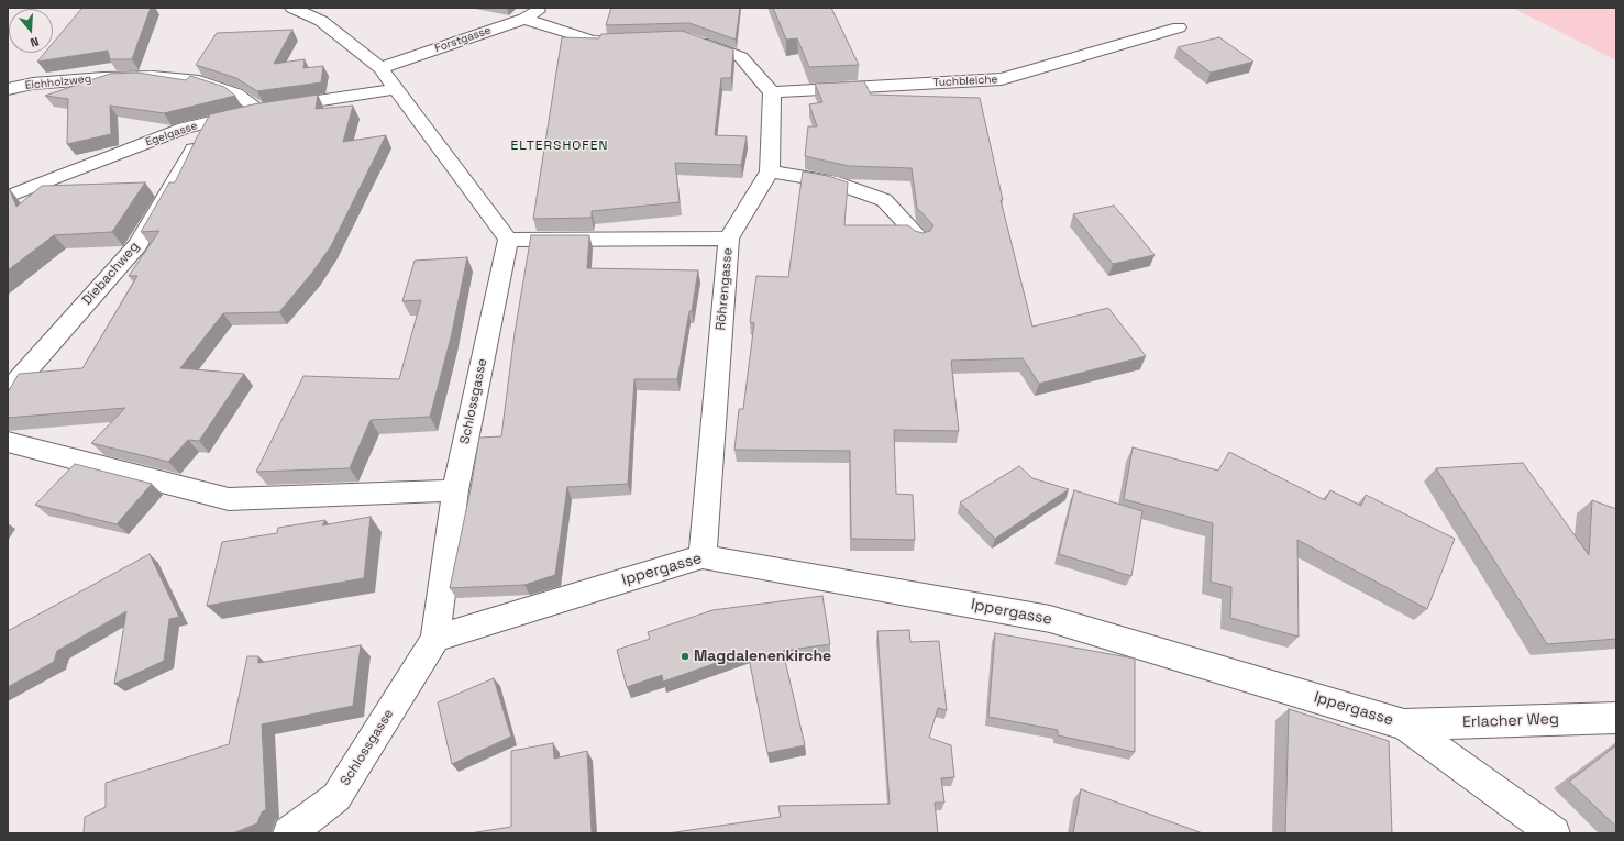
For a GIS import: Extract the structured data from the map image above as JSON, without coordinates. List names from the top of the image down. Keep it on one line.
{"streets":{"street":["Forstgasse","Tuchbleiche","Eichholzweg","Egelgasse","Diebachweg","Röhrengasse","Schlossgasse","Ippergasse","Erlacher Weg"]},"crossings":[["Tuchbleiche","Röhrengasse"],["Eichholzweg","Egelgasse"],["Egelgasse","Diebachweg"],["Röhrengasse","Ippergasse"],["Schlossgasse","Ippergasse"],["Ippergasse","Erlacher Weg"]],"districts":["ELTERSHOFEN"],"places":["Magdalenenkirche"],"north":"bottom"}
